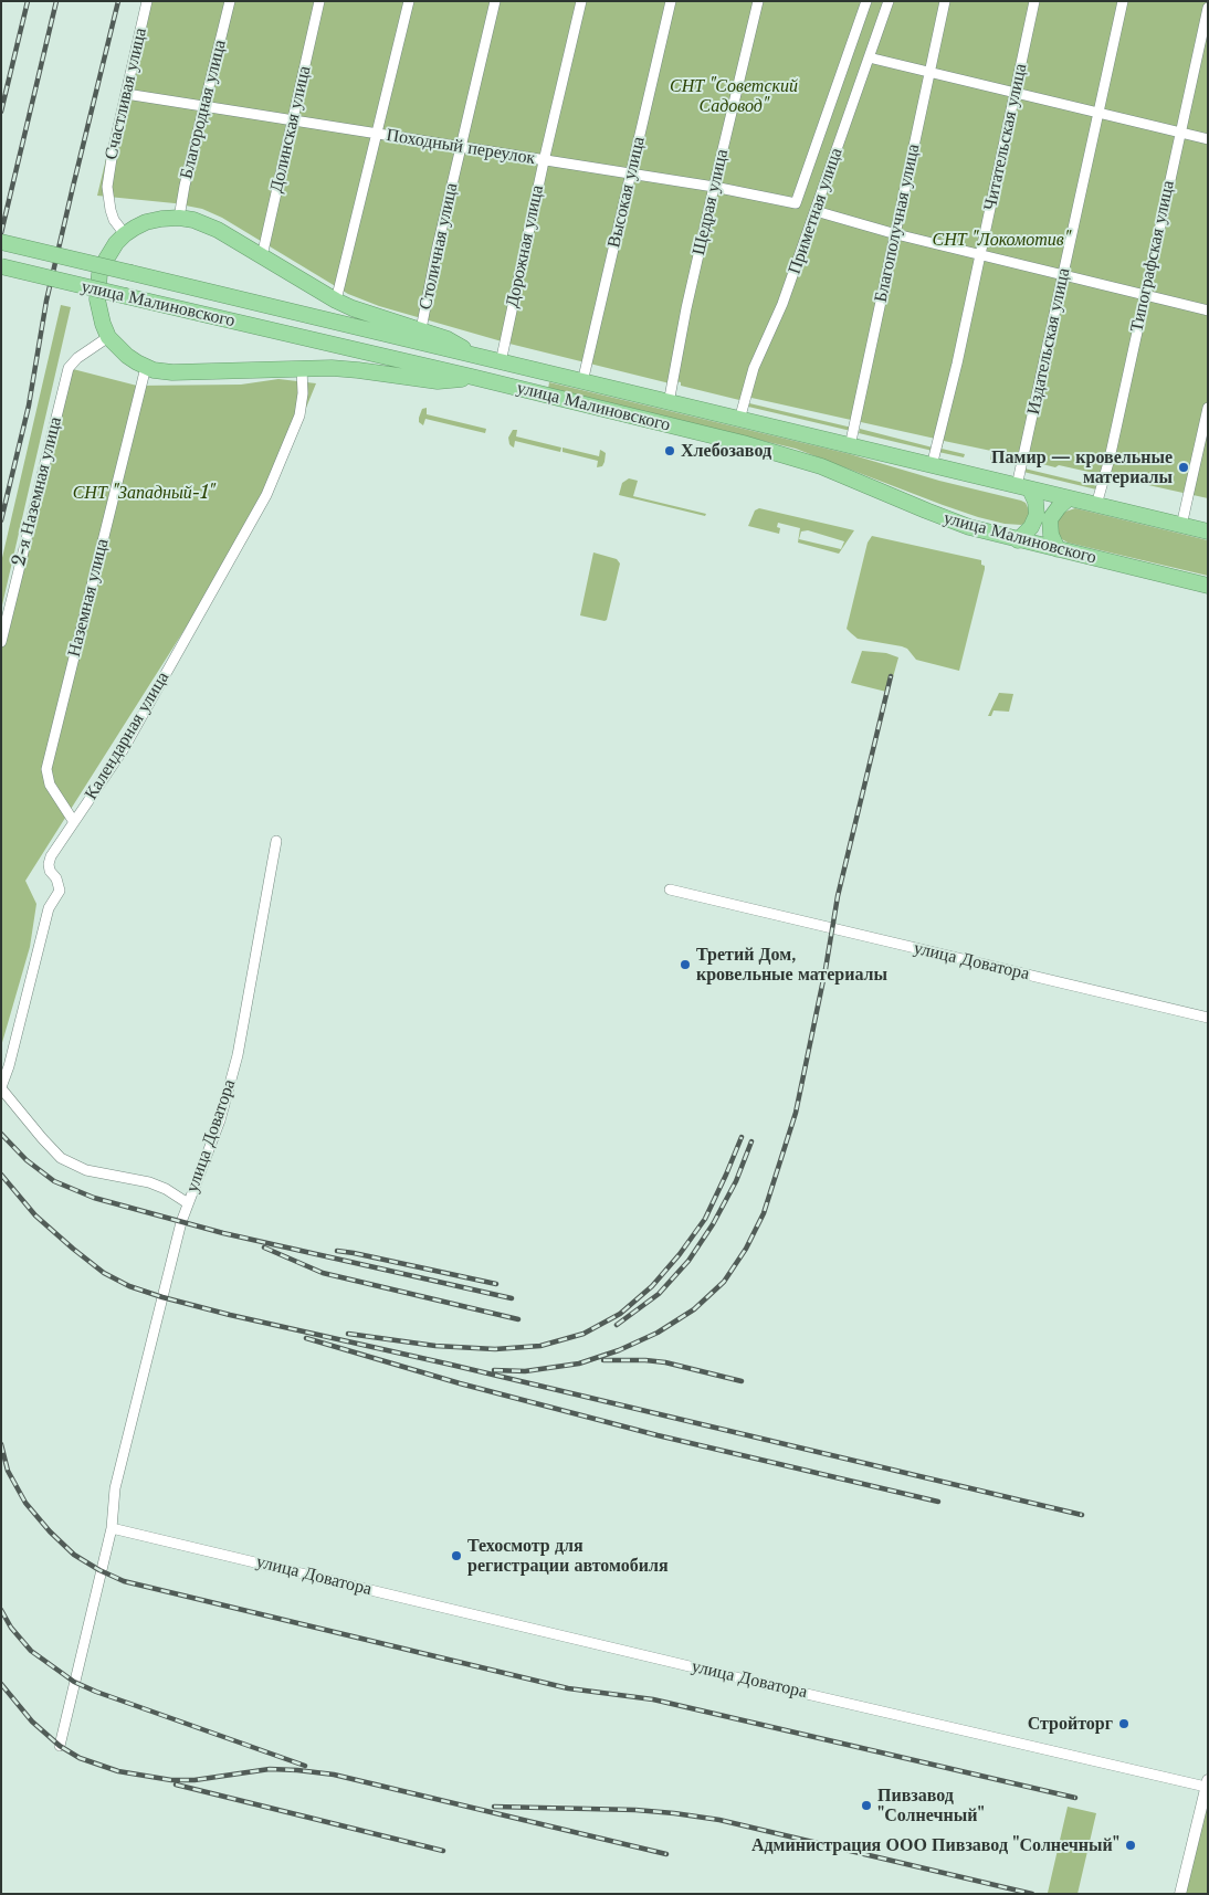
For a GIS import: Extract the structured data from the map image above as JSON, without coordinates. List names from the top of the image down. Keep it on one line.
{"streets":{"highway":["улица Малиновского"],"street":["Счастливая улица","Благородная улица","Долинская улица","Читательская улица","Походный переулок","Высокая улица","Щедрая улица","Приметная улица","Благополучная улица","Столичная улица","Дорожная улица","Типографская улица","Издательская улица","2-я Наземная улица","Наземная улица","Календарная улица","улица Доватора"]},"crossings":[["Счастливая улица","Походный переулок"],["Благородная улица","Походный переулок"],["Долинская улица","Походный переулок"],["Читательская улица","улица Малиновского"],["Походный переулок","Высокая улица"],["Походный переулок","Щедрая улица"],["Походный переулок","Столичная улица"],["Походный переулок","Дорожная улица"],["Высокая улица","улица Малиновского"],["Щедрая улица","улица Малиновского"],["Приметная улица","улица Малиновского"],["Благополучная улица","улица Малиновского"],["Дорожная улица","улица Малиновского"],["Типографская улица","улица Малиновского"],["улица Малиновского","Издательская улица"],["Наземная улица","Календарная улица"]],"parks":["СНТ \"Советский Садовод\"","СНТ \"Локомотив\"","СНТ \"Западный-1\""],"places":["Хлебозавод","Памир — кровельные материалы","Третий Дом, кровельные материалы","Техосмотр для регистрации автомобиля","Стройторг","Пивзавод \"Солнечный\"","Администрация ООО Пивзавод \"Солнечный\""]}
